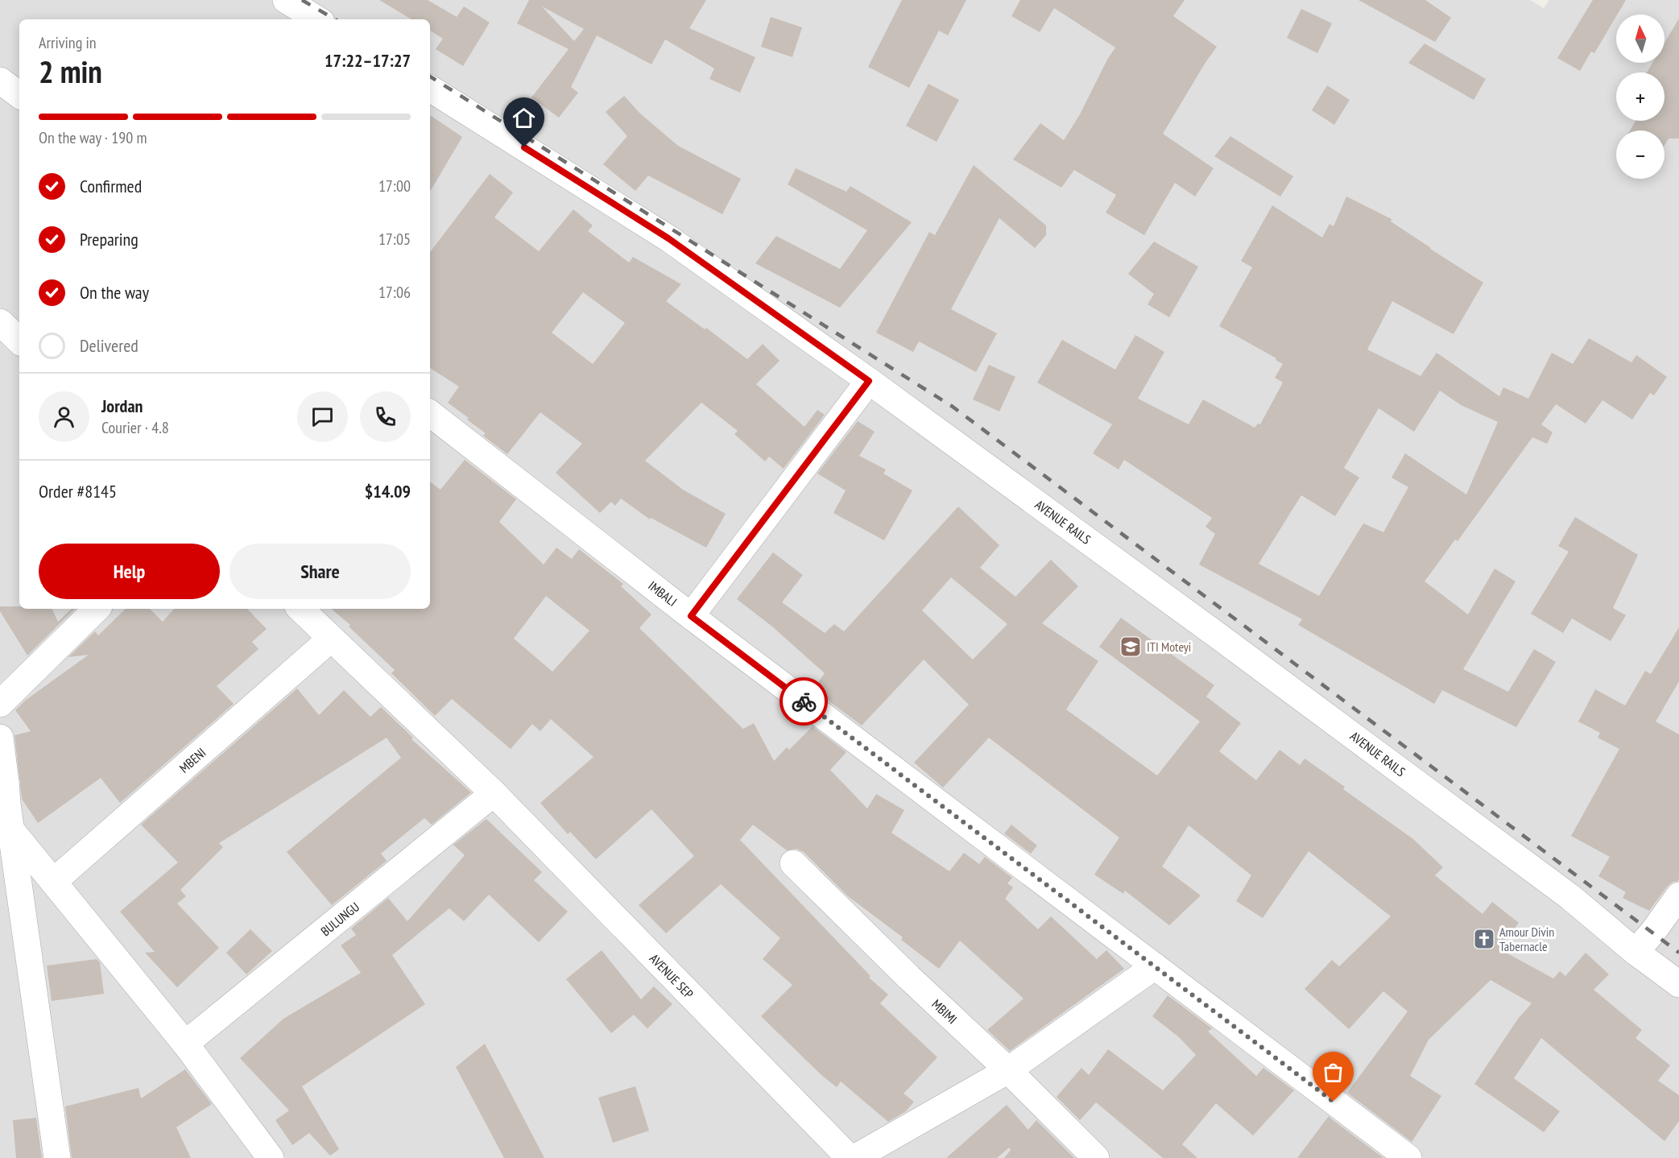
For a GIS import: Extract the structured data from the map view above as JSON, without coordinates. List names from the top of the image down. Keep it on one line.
{"streets":{"street":["AVENUE RAILS","IMBALI","MBENI","BULUNGU","AVENUE SEP","MBIMI"]},"crossings":[["MBENI","AVENUE SEP"],["BULUNGU","AVENUE SEP"]],"places":{"school or university":["ITI Moteyi"],"church":["Amour Divin Tabernacle"]},"north":"top","page":{"map_buttons":["+","−"],"heading":["2 min","Arriving in","17:22–17:27"],"panel":["Jordan","Courier · 4.8","Order #8145","$14.09"],"bar":"On the way · 190 m","list":[["Confirmed","17:00"],["Preparing","17:05"],["On the way","17:06"],"Delivered"],"buttons":["Help","Share"]}}
